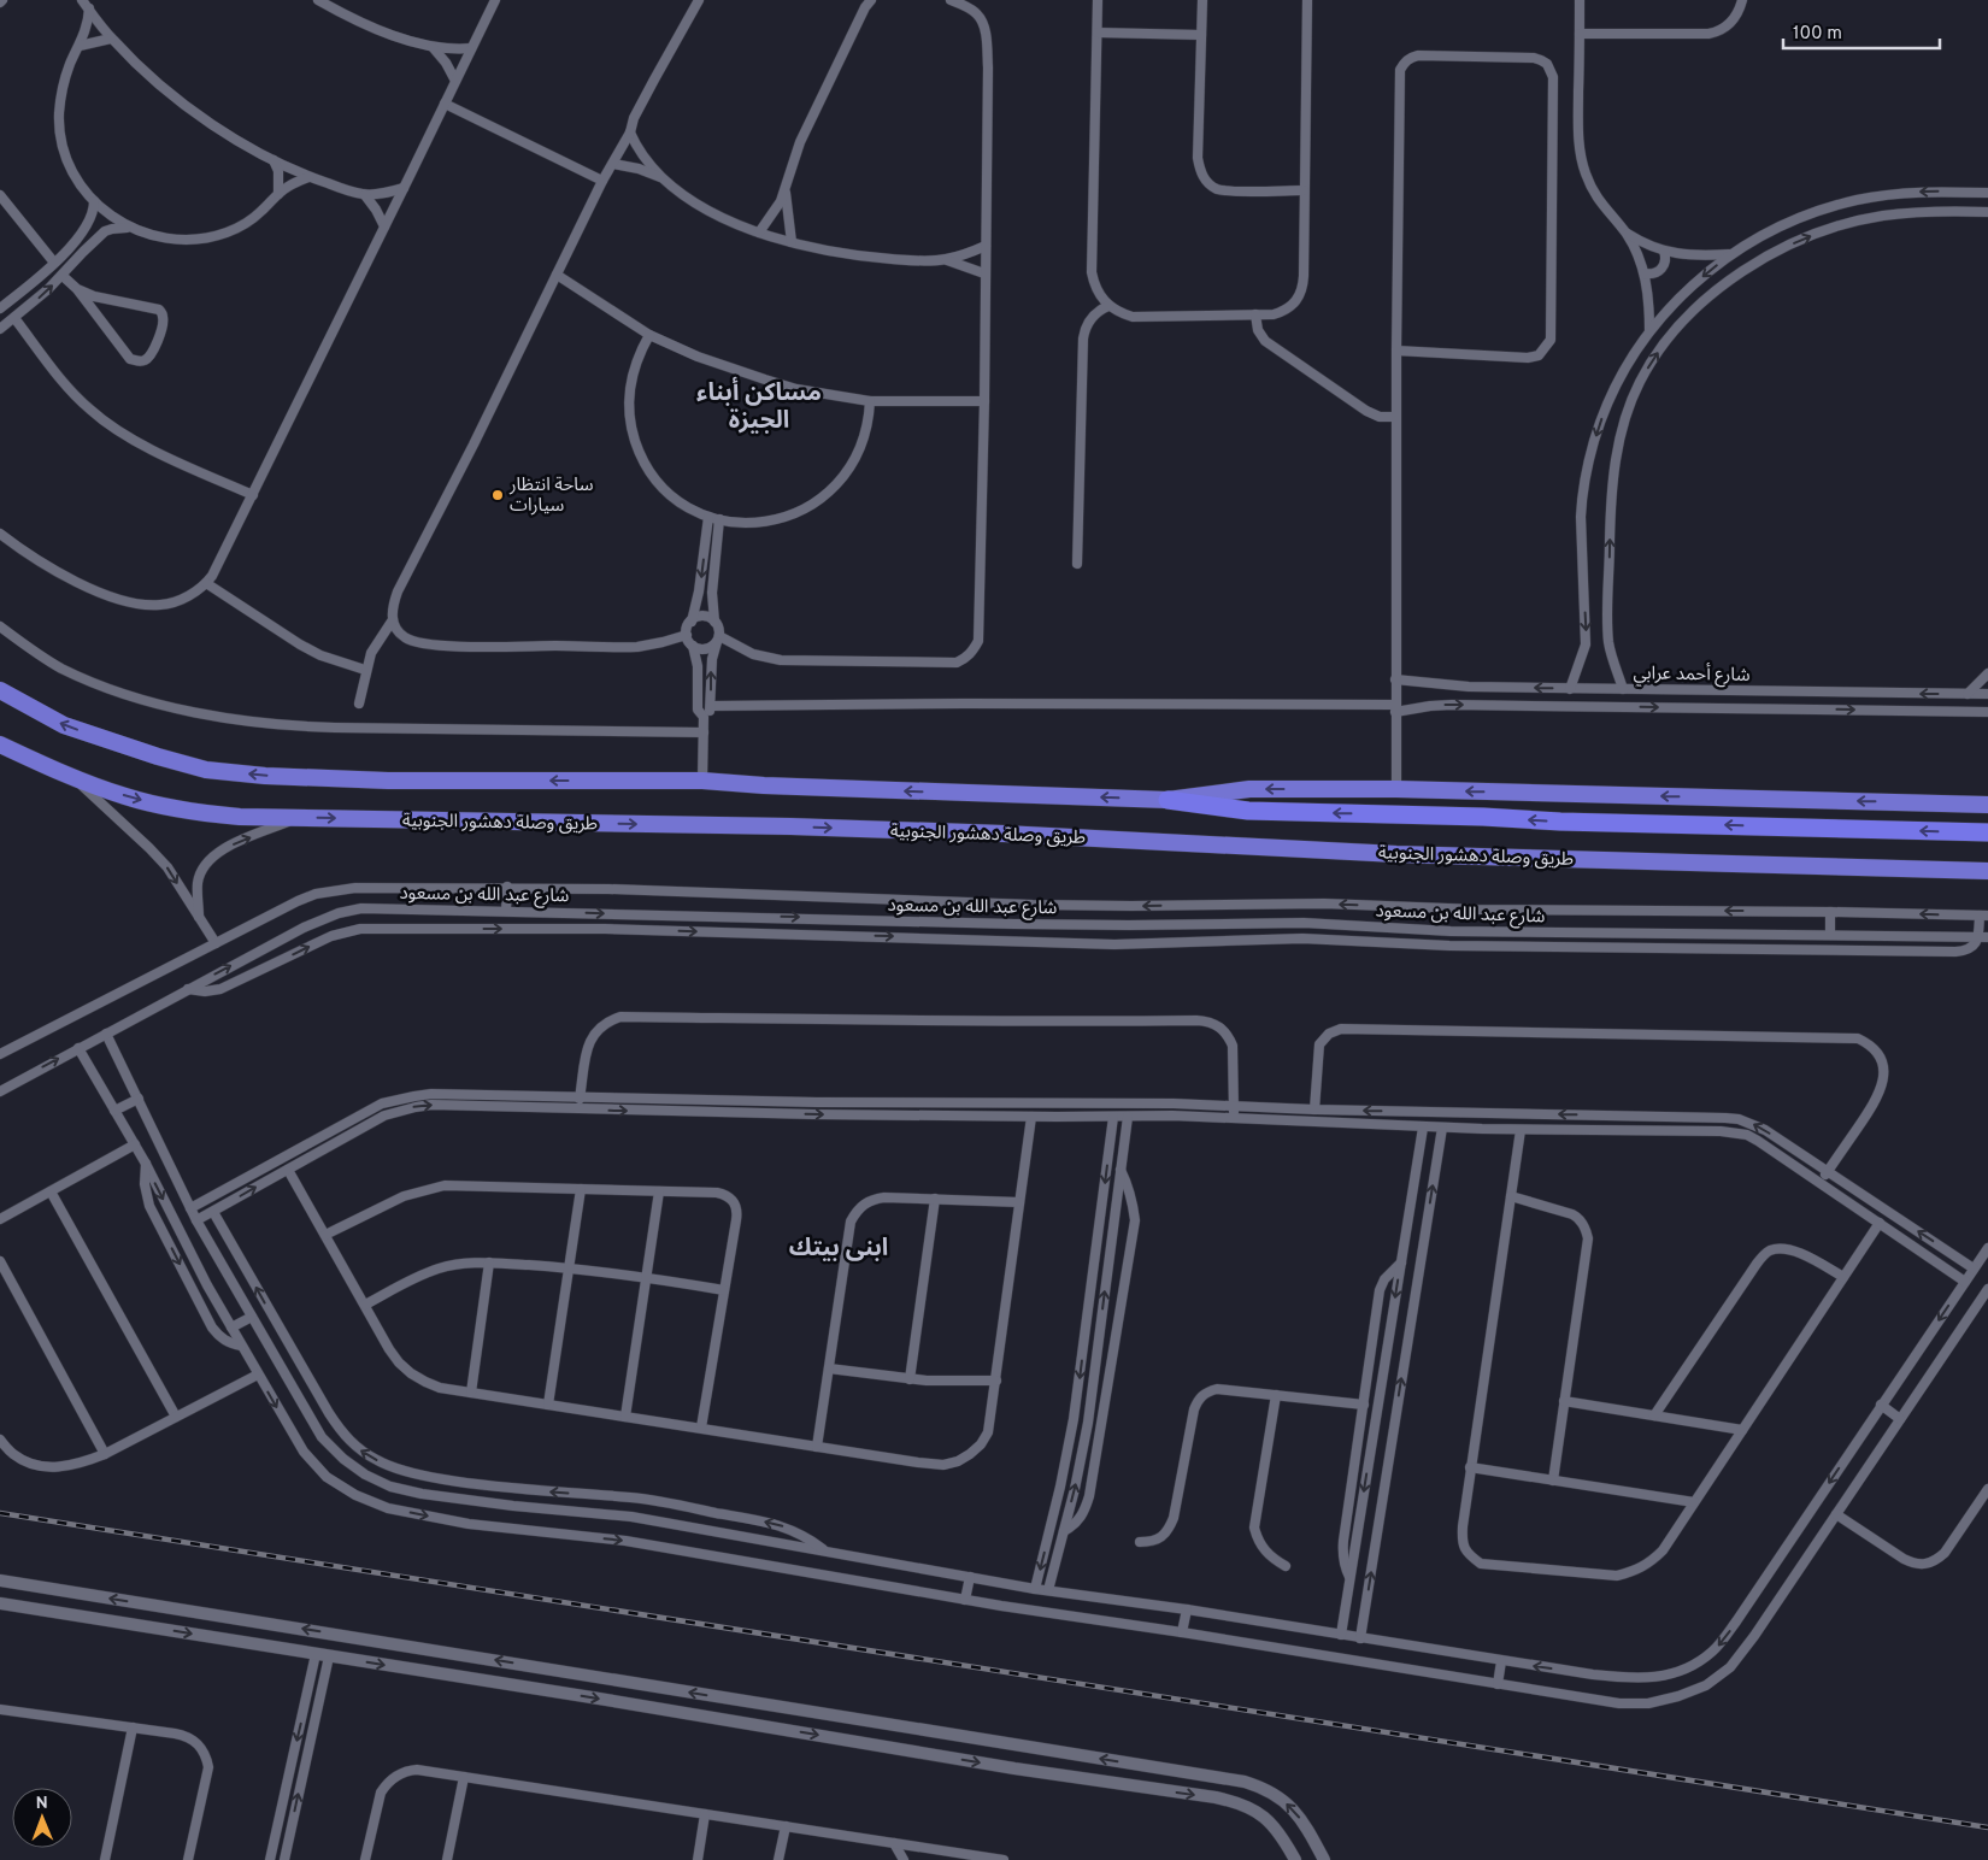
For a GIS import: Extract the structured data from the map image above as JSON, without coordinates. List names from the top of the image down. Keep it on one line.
{"streets":{"highway":["طريق وصلة دهشور الجنوبية"],"street":["شارع أحمد عرابي","شارع عبد الله بن مسعود"]},"districts":["مساكن أبناء الجيزة","ابنى بيتك"],"places":["ساحة انتظار سيارات"],"scale_bar":"100 m","north":"top"}
